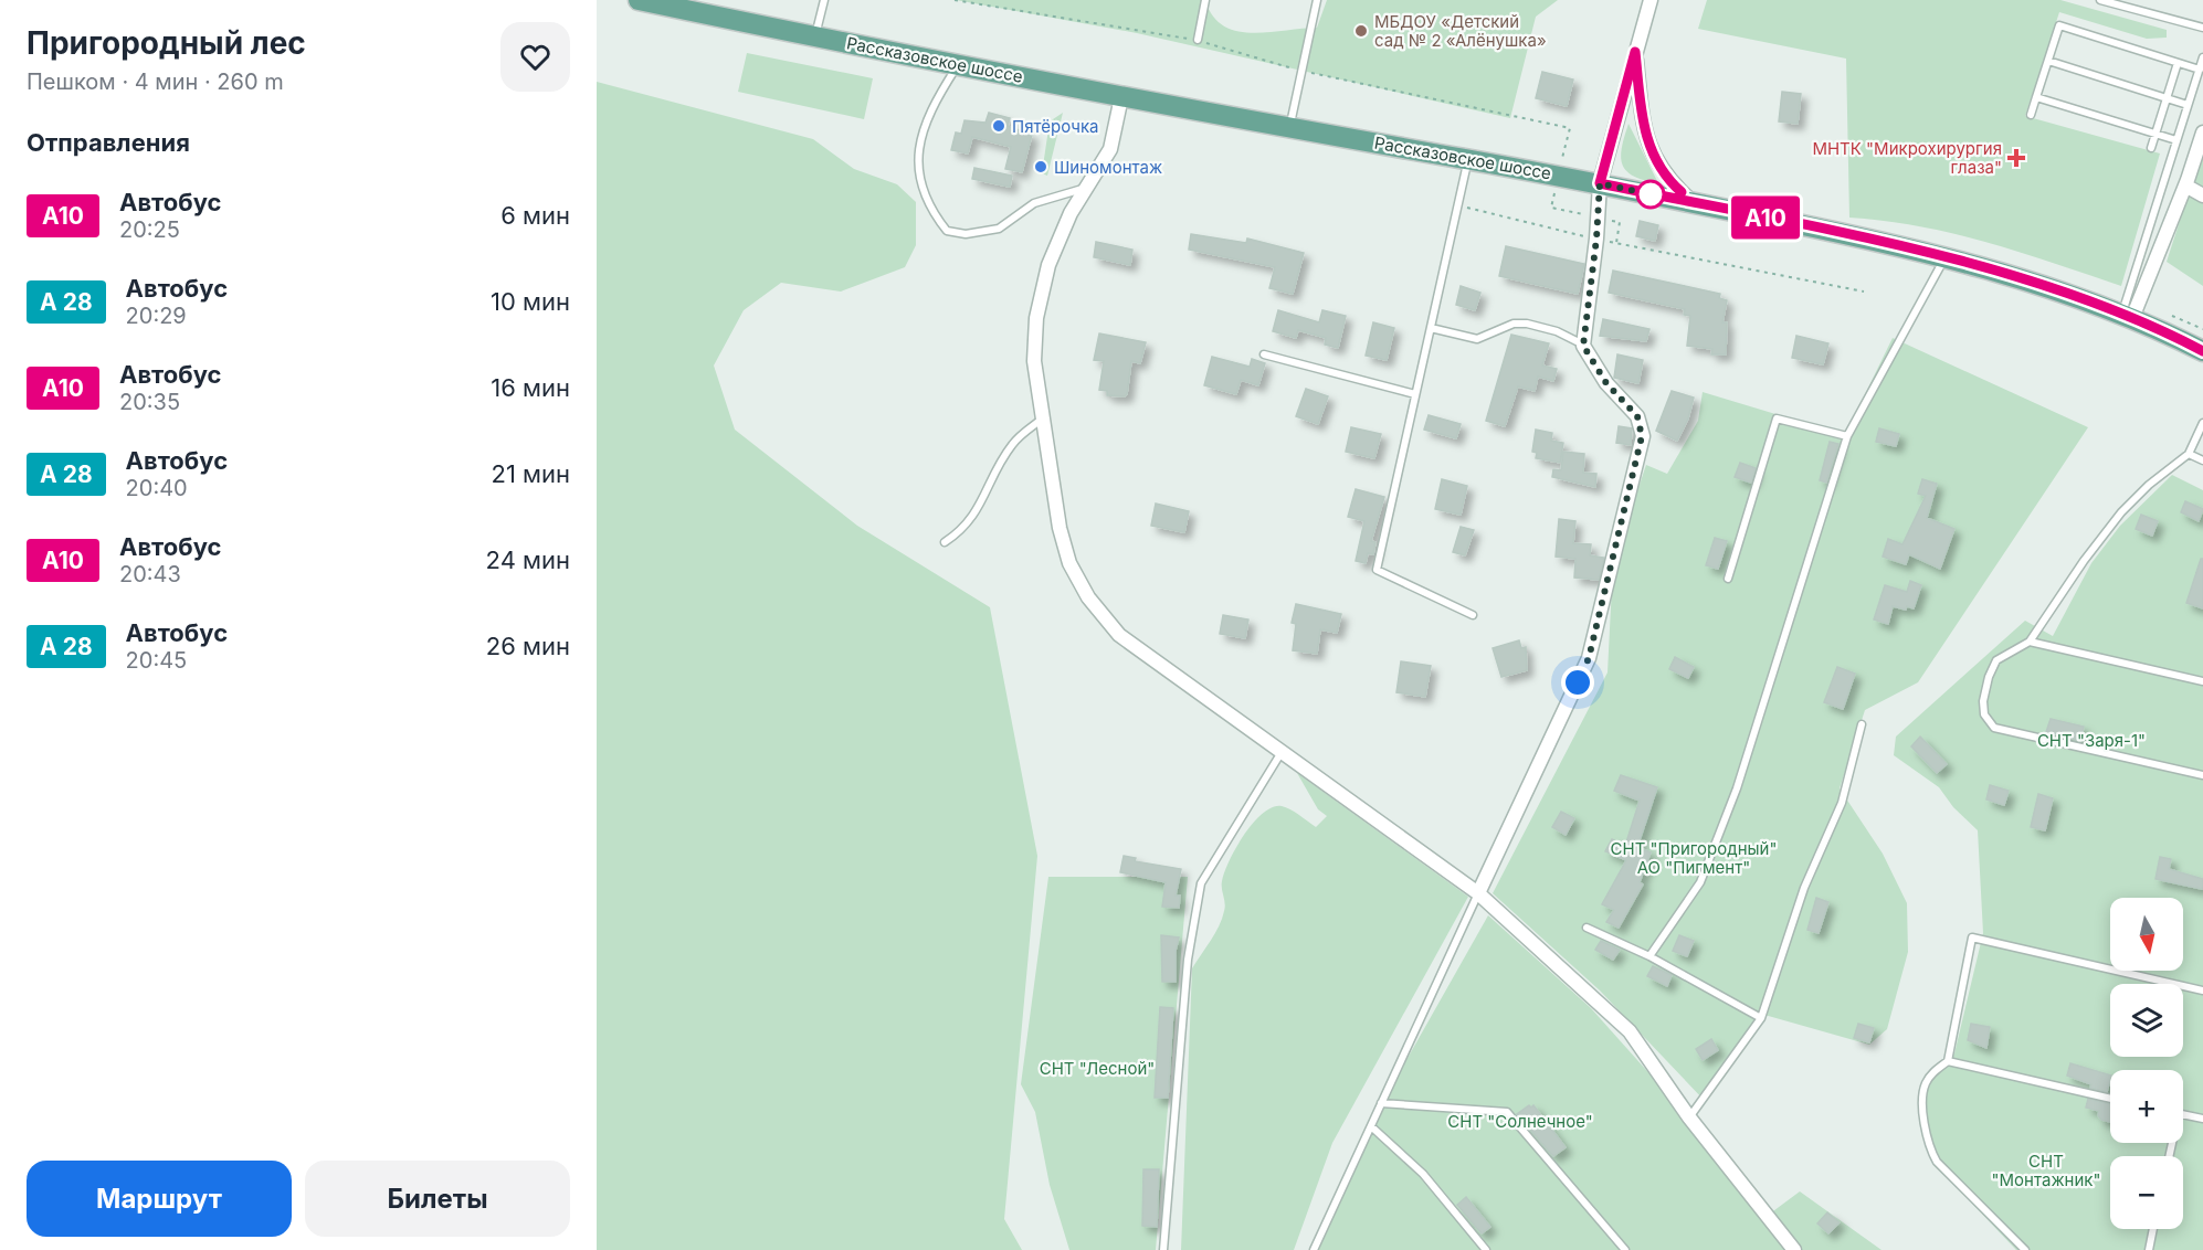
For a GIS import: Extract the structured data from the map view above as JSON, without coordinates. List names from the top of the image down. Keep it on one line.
{"streets":{"main road":["Рассказовское шоссе"]},"parks":["СНТ \"Заря-1\"","СНТ \"Пригородный\" АО \"Пигмент\"","СНТ \"Лесной\"","СНТ \"Солнечное\"","СНТ \"Монтажник\""],"places":{"other":["МБДОУ «Детский сад № 2 «Алёнушка»","Пятёрочка","Шиномонтаж"],"health":["МНТК \"Микрохирургия глаза\""]},"lines":["bus line А10"],"north":"bottom","page":{"heading":[["Пригородный лес","Пешком · 4 мин · 260 m"],"Отправления"],"on_map":"А10","list":[{"mark":"А10","name":"Автобус","note":"20:25","value":"6 мин"},{"mark":"А 28","name":"Автобус","note":"20:29","value":"10 мин"},{"mark":"А10","name":"Автобус","note":"20:35","value":"16 мин"},{"mark":"А 28","name":"Автобус","note":"20:40","value":"21 мин"},{"mark":"А10","name":"Автобус","note":"20:43","value":"24 мин"},{"mark":"А 28","name":"Автобус","note":"20:45","value":"26 мин"}],"map_buttons":["+","−"],"buttons":["Маршрут","Билеты"]}}
